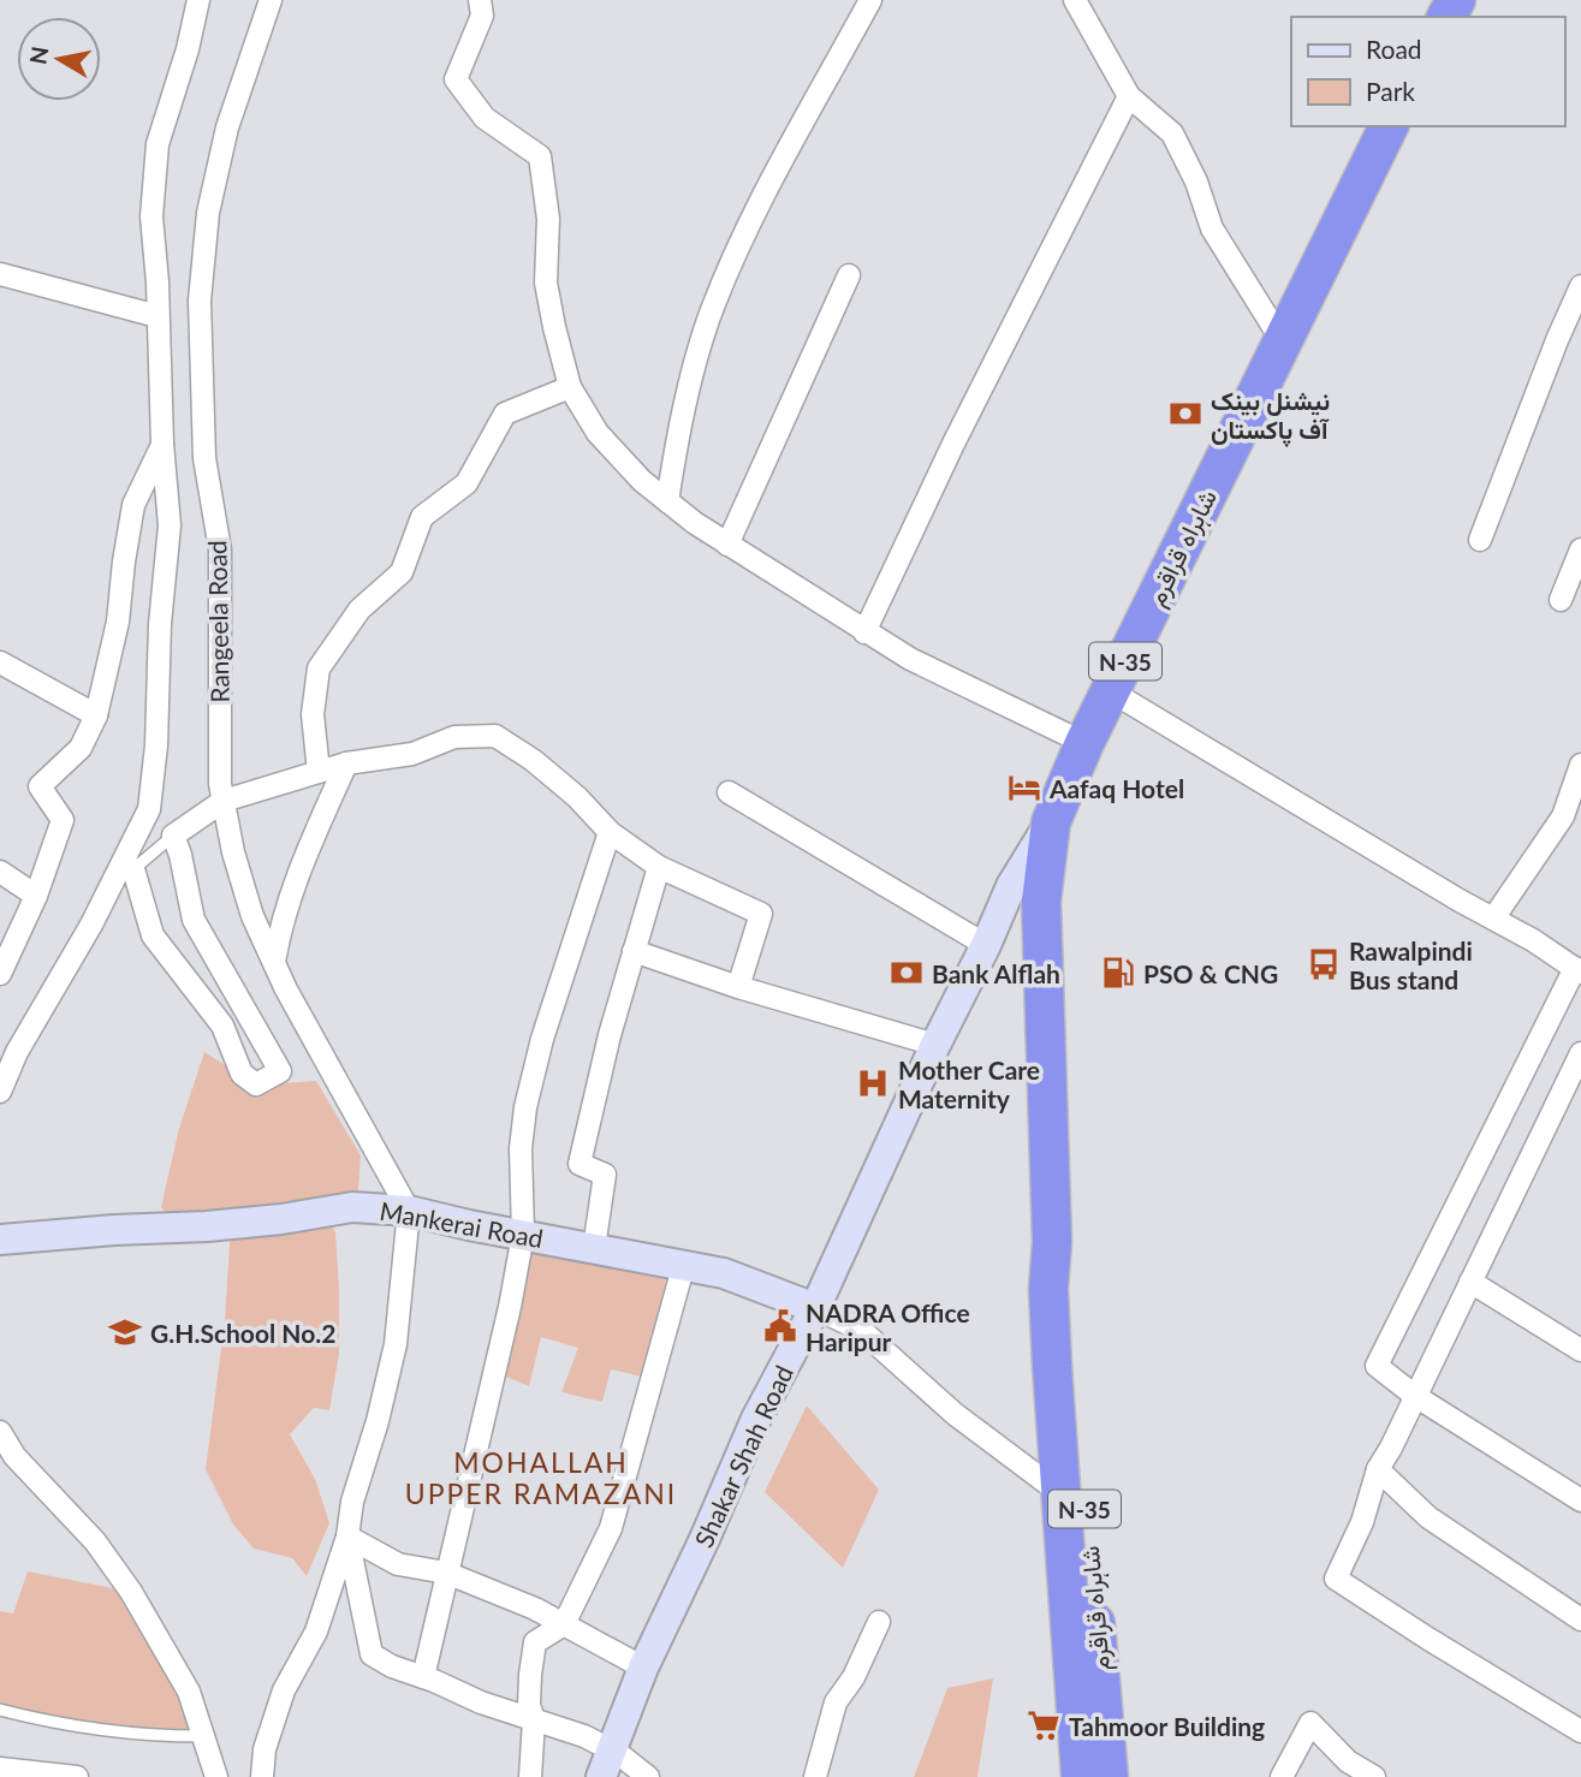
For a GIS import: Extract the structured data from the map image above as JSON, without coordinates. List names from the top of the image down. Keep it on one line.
{"streets":{"highway":["شاہراہ قراقرم","N-35"],"main road":["Mankerai Road","Shakar Shah Road"],"street":["Rangeela Road"]},"crossings":[["شاہراہ قراقرم","Shakar Shah Road"],["Rangeela Road","Mankerai Road"],["Mankerai Road","Shakar Shah Road"]],"districts":["MOHALLAH UPPER RAMAZANI"],"places":{"bank":["نیشنل بینک آف پاکستان","Bank Alflah"],"hotel":["Aafaq Hotel"],"bus stop":["Rawalpindi Bus stand"],"fuel station":["PSO & CNG"],"hospital":["Mother Care Maternity"],"public building":["NADRA Office Haripur"],"school or university":["G.H.School No.2"],"supermarket":["Tahmoor Building"]},"legend":["Road","Park"],"north":"left"}
